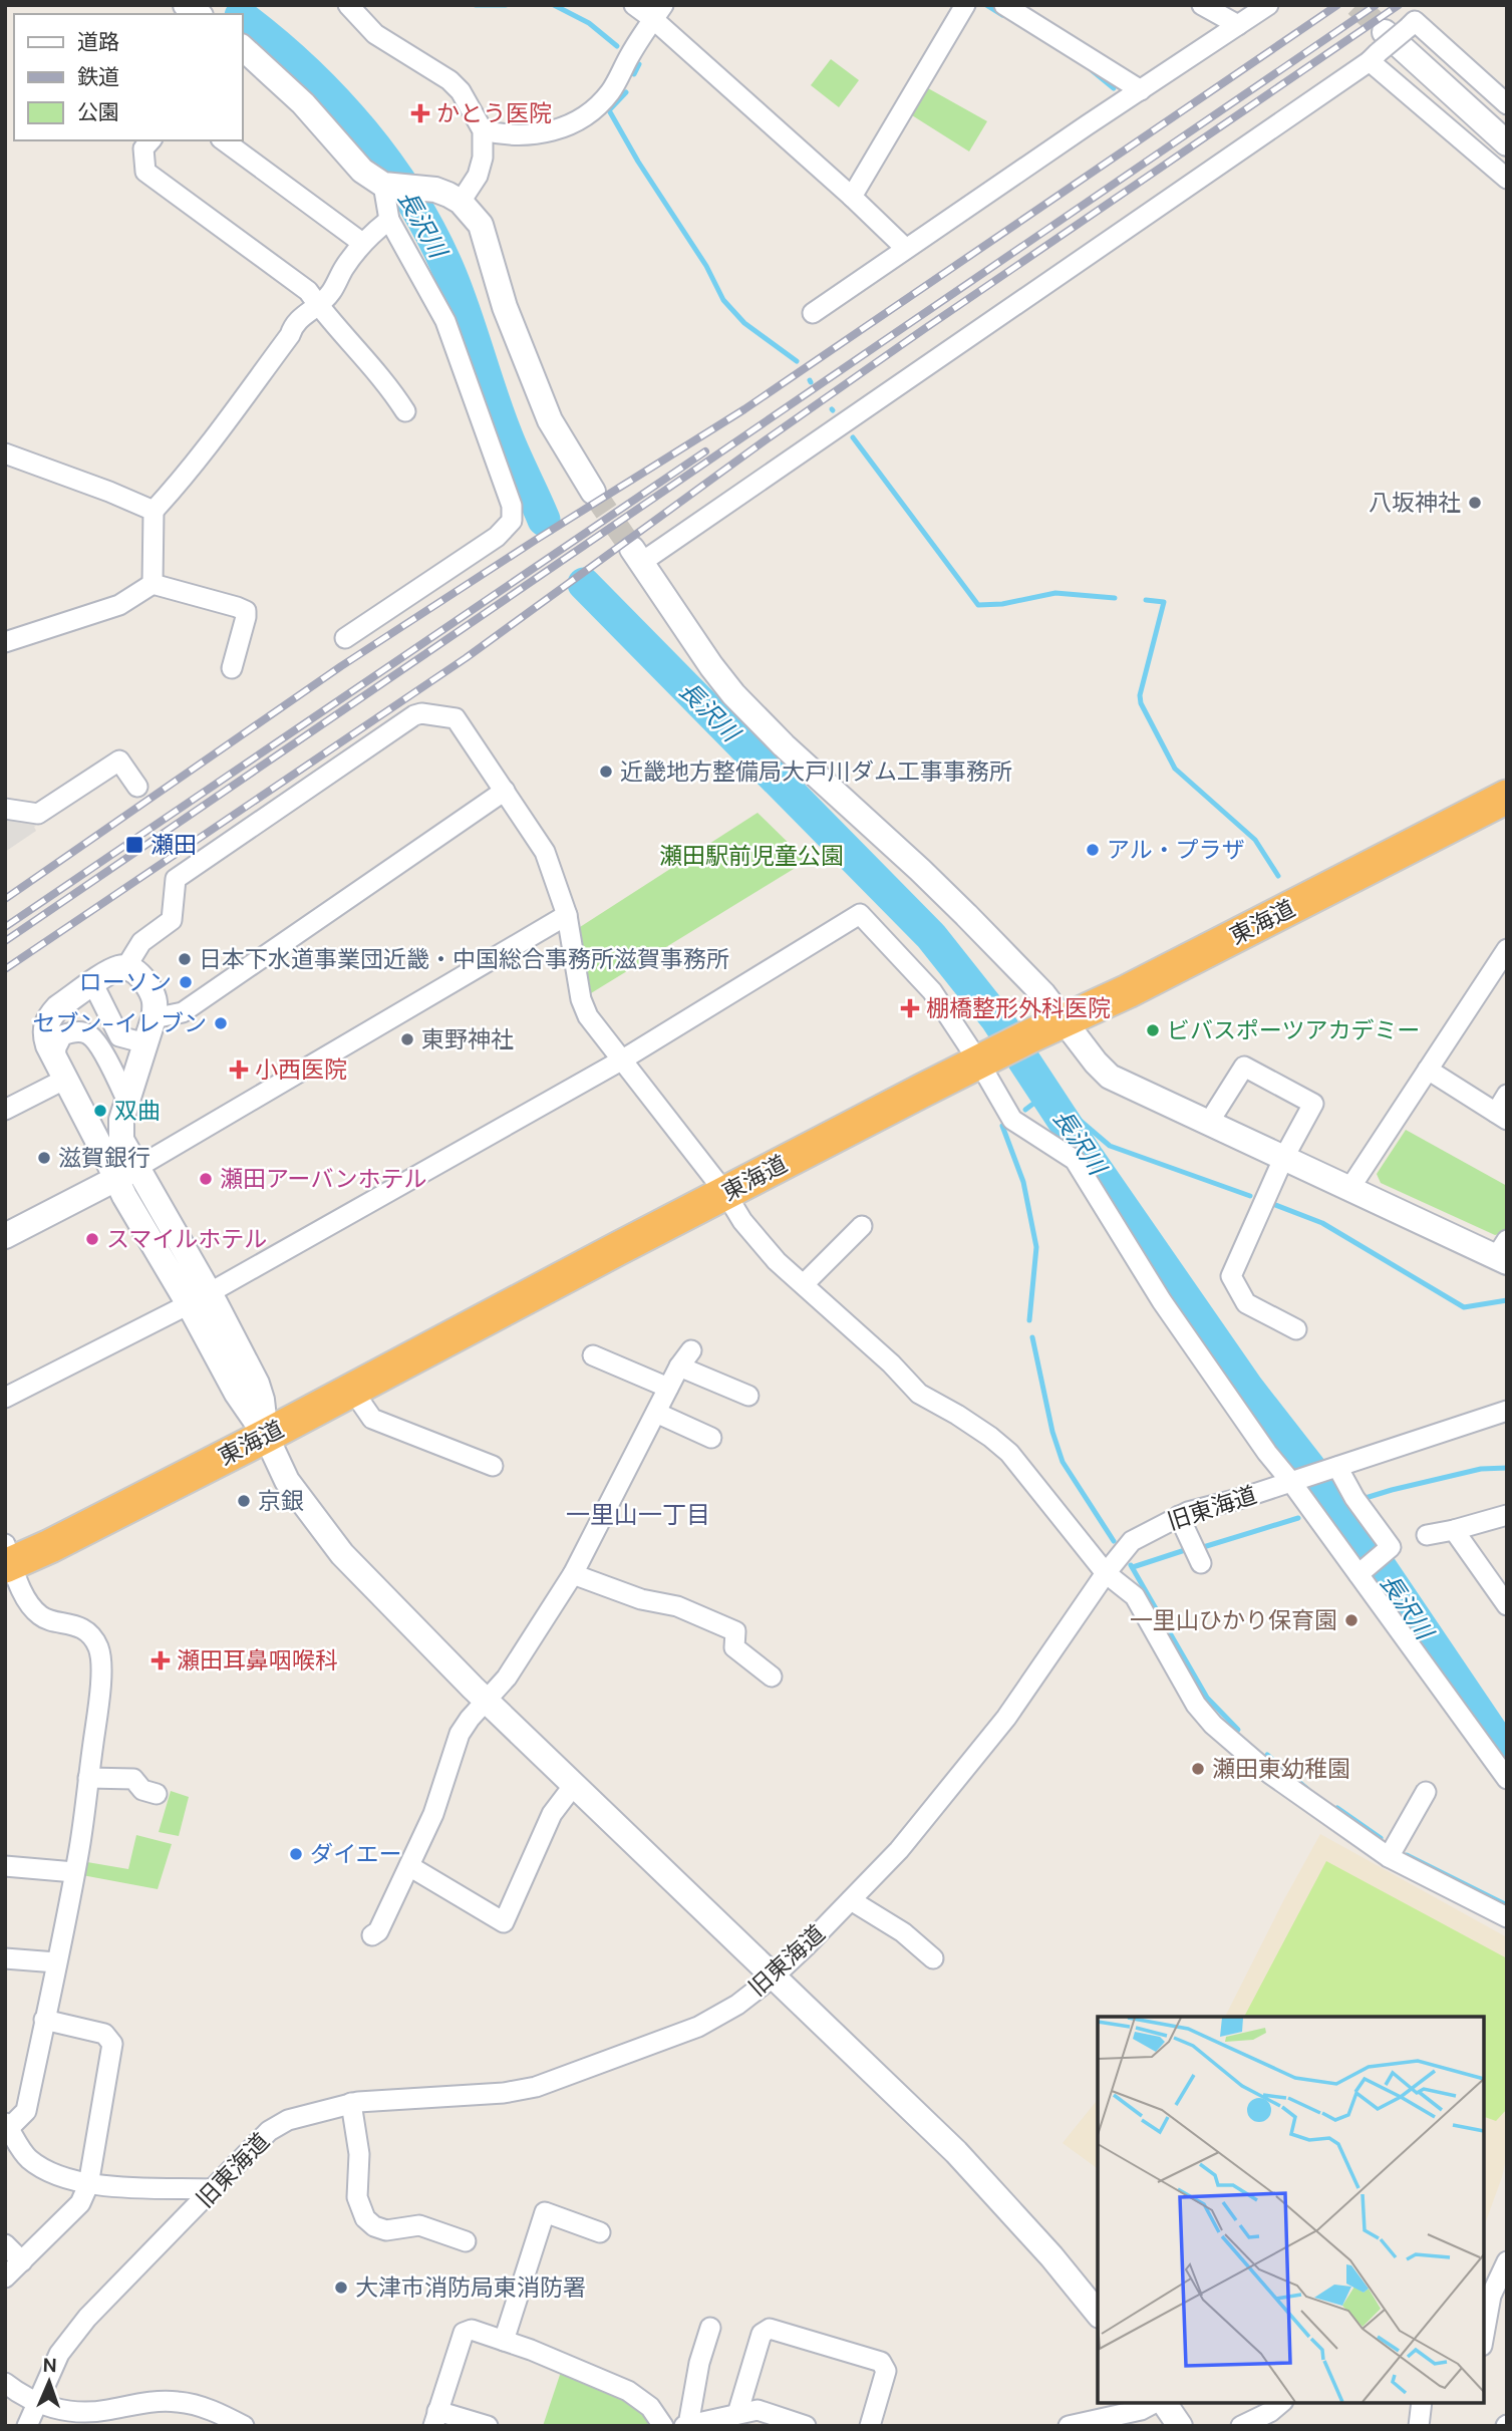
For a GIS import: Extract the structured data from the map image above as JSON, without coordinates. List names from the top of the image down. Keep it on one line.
{"streets":{"highway":["東海道"],"street":["旧東海道"]},"districts":["一里山一丁目"],"water":["長沢川"],"parks":["瀬田駅前児童公園"],"places":{"health":["かとう医院","棚橋整形外科医院","小西医院","瀬田耳鼻咽喉科"],"other":["八坂神社","近畿地方整備局大戸川ダム工事事務所","アル・プラザ","日本下水道事業団近畿・中国総合事務所滋賀事務所","ローソン","セブン-イレブン","ビバスポーツアカデミー","東野神社","双曲","滋賀銀行","瀬田アーバンホテル","スマイルホテル","京銀","一里山ひかり保育園","瀬田東幼稚園","ダイエー","大津市消防局東消防署"],"transit":["瀬田"]},"legend":["道路","鉄道","公園"],"north":"top"}
